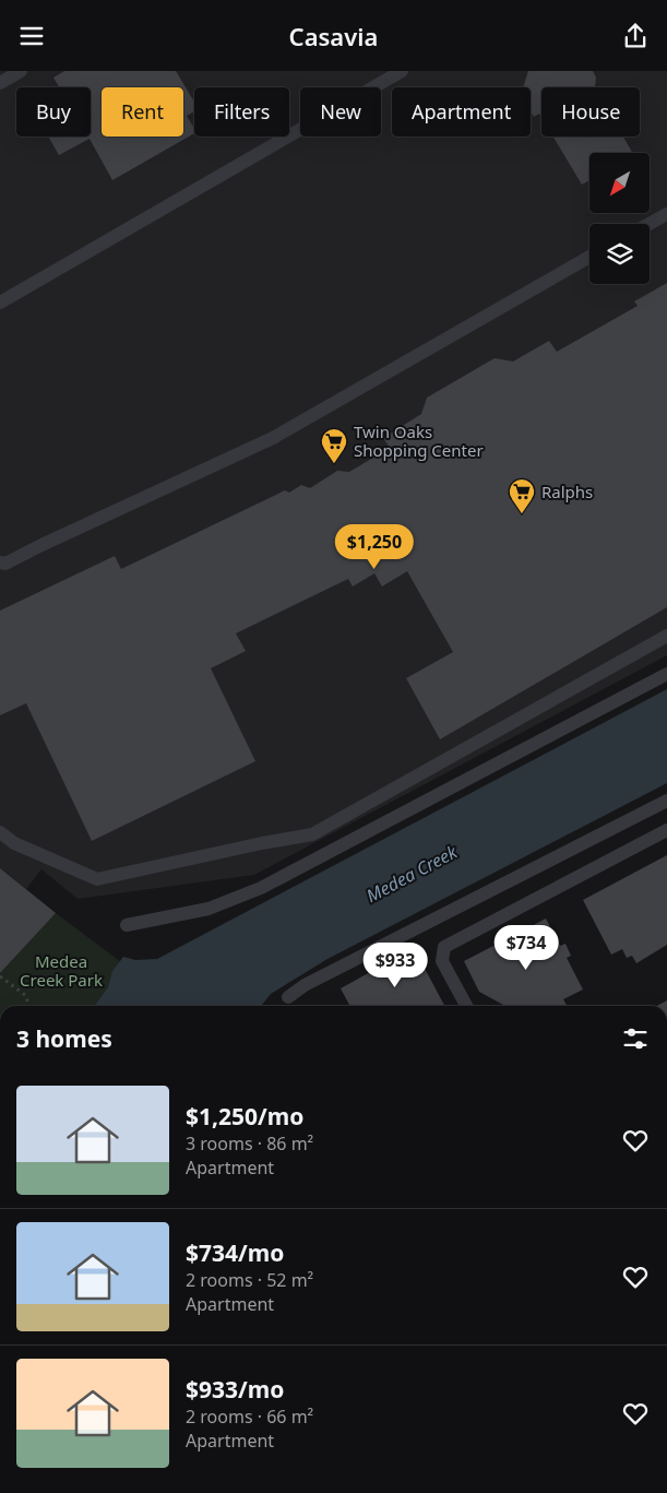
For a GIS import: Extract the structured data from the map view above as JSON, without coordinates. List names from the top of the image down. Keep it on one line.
{"water":["Medea Creek"],"parks":["Medea Creek Park"],"places":{"supermarket":["Twin Oaks Shopping Center","Ralphs"]},"north":"bottom left","page":{"header":"Casavia","chip":["Buy","Rent","Filters","New","Apartment","House"],"price":["$1,250","$734","$933"],"heading":"3 homes","list":[{"name":"$1,250/mo","note":"3 rooms · 86 m² · Apartment"},{"name":"$734/mo","note":"2 rooms · 52 m² · Apartment"},{"name":"$933/mo","note":"2 rooms · 66 m² · Apartment"}]}}
